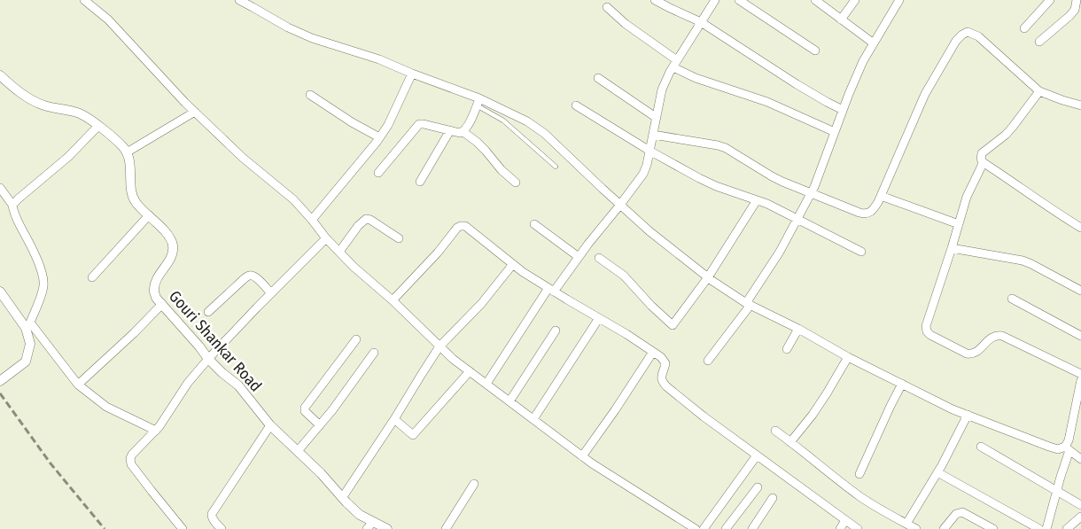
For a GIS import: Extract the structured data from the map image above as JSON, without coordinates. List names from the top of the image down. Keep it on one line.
{"streets":{"street":["Gouri Shankar Road"]}}
